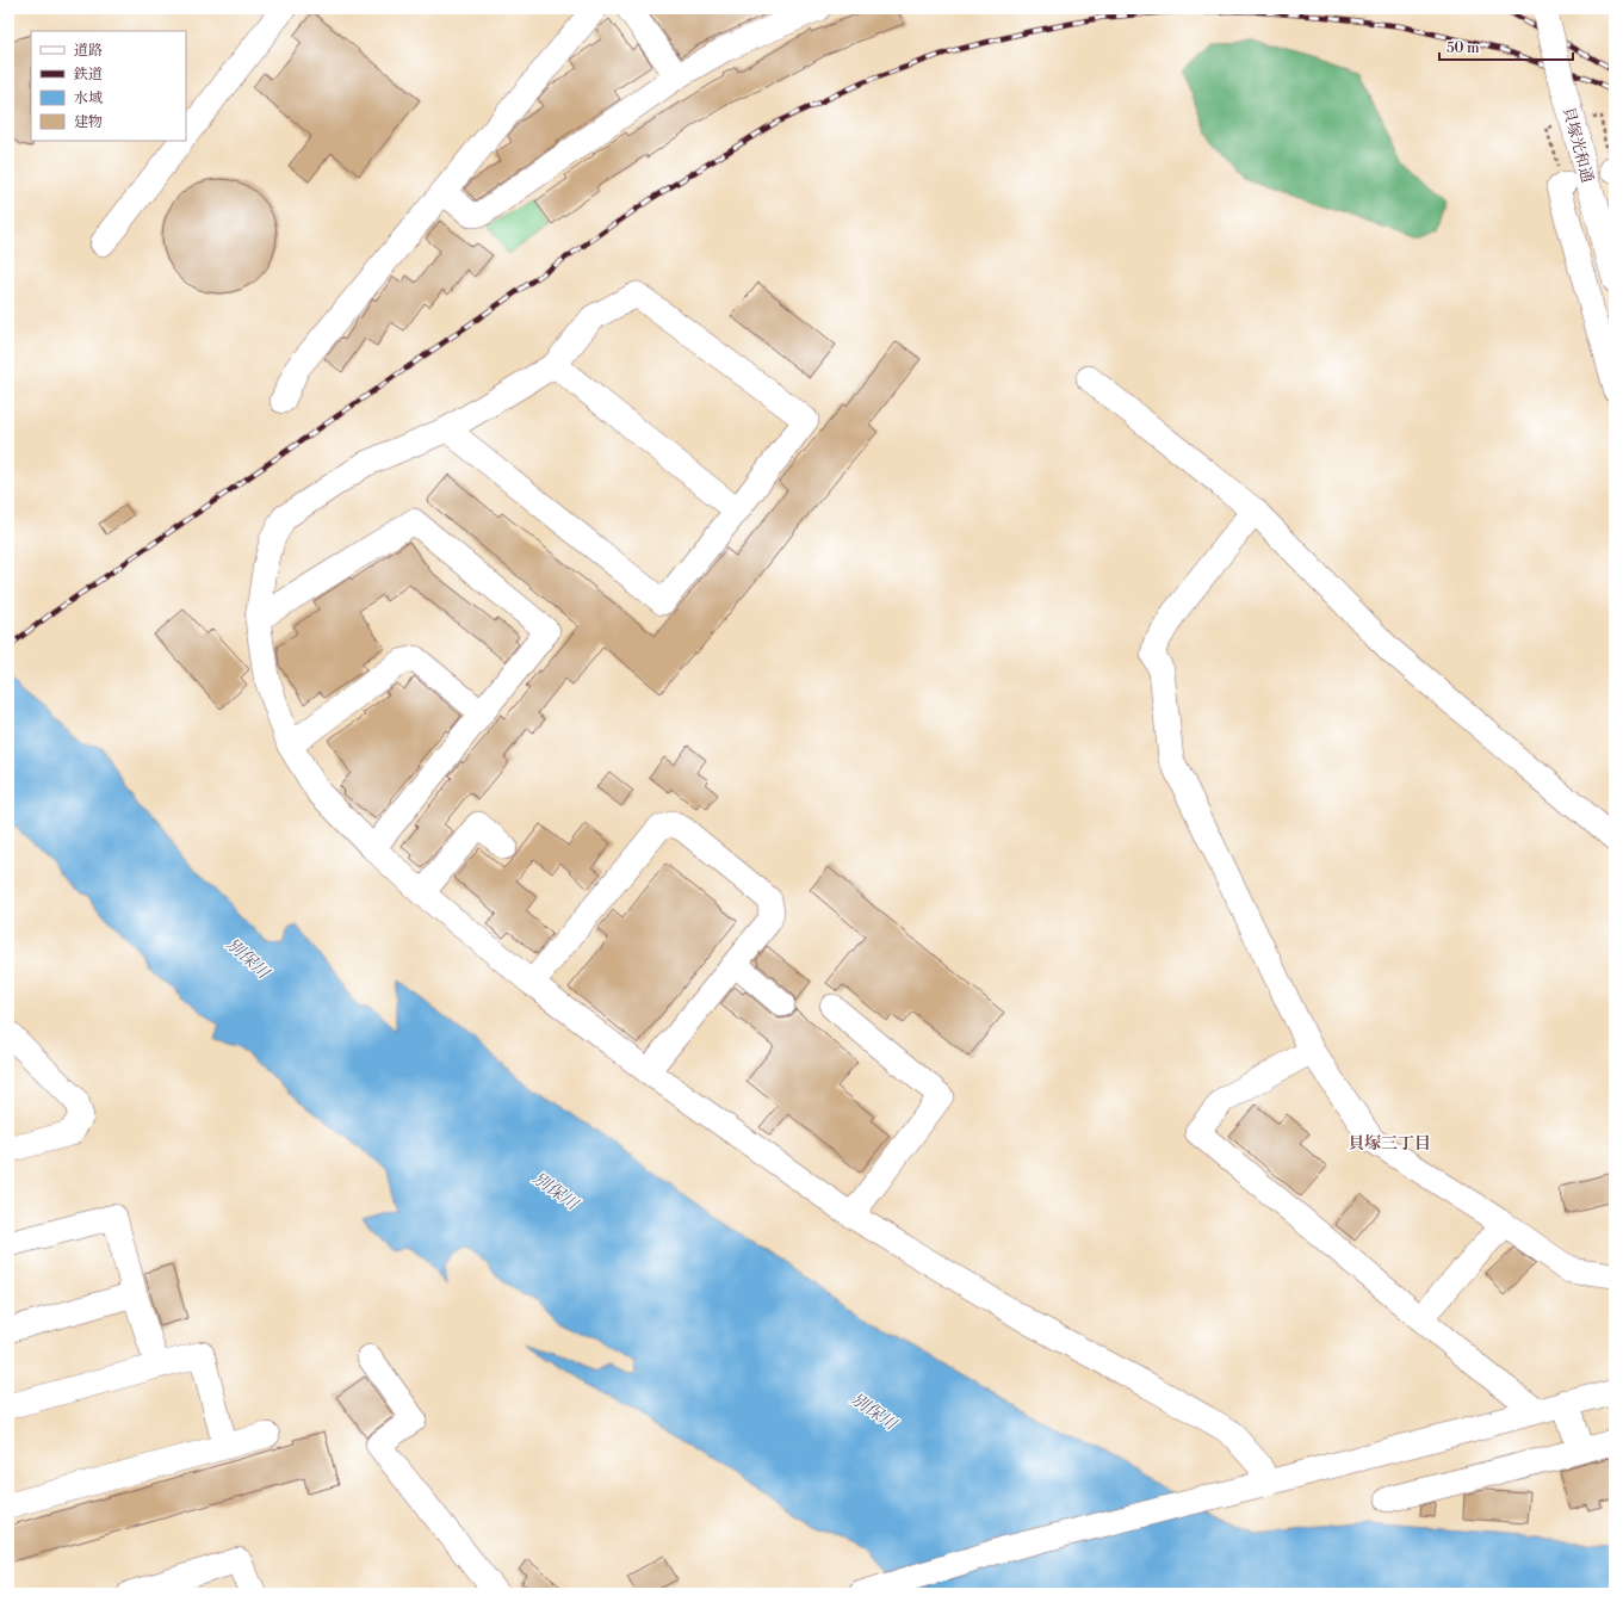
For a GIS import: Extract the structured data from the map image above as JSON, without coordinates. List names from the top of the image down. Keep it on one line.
{"streets":{"street":["貝塚光和通"]},"districts":["貝塚三丁目"],"water":["別保川"],"legend":["道路","鉄道","水域","建物"],"scale_bar":"50 m"}
